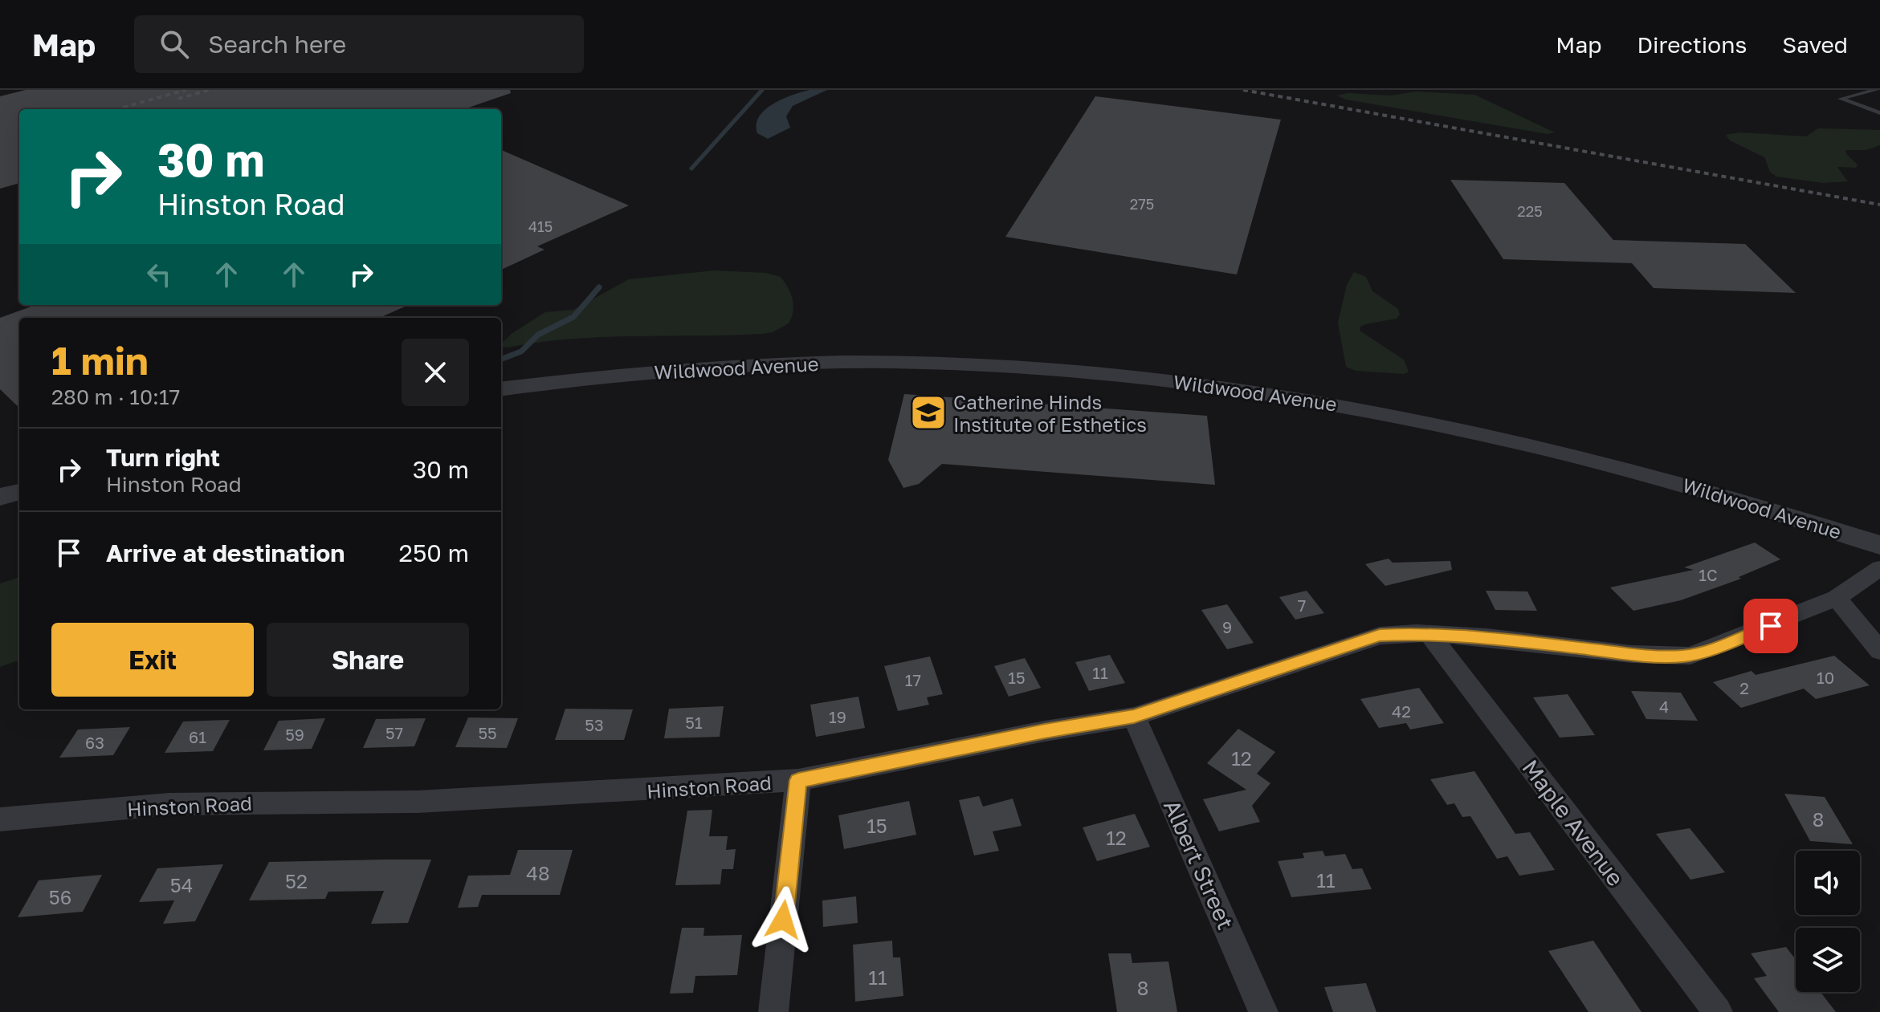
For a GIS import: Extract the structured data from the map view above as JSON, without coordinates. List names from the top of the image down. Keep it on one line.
{"streets":{"street":["Wildwood Avenue","Hinston Road","Maple Avenue","Albert Street"]},"crossings":[["Hinston Road","Maple Avenue"],["Hinston Road","Albert Street"]],"places":{"school or university":["Catherine Hinds Institute of Esthetics"]},"house_numbers":["275","225","415","1C","7","9","11","15","10","17","2","4","42","19","51","53","57","55","59","61","63","12","8","15","12","48","11","52","54","56","11","8"],"page":{"header":"Map","search":"Search here","nav":["Map","Directions","Saved"],"turn":["30 m","Hinston Road"],"heading":["1 min","280 m · 10:17"],"list":[{"name":"Turn right","note":"Hinston Road","value":"30 m"},{"name":"Arrive at destination","value":"250 m"}],"buttons":["Exit","Share"]}}
